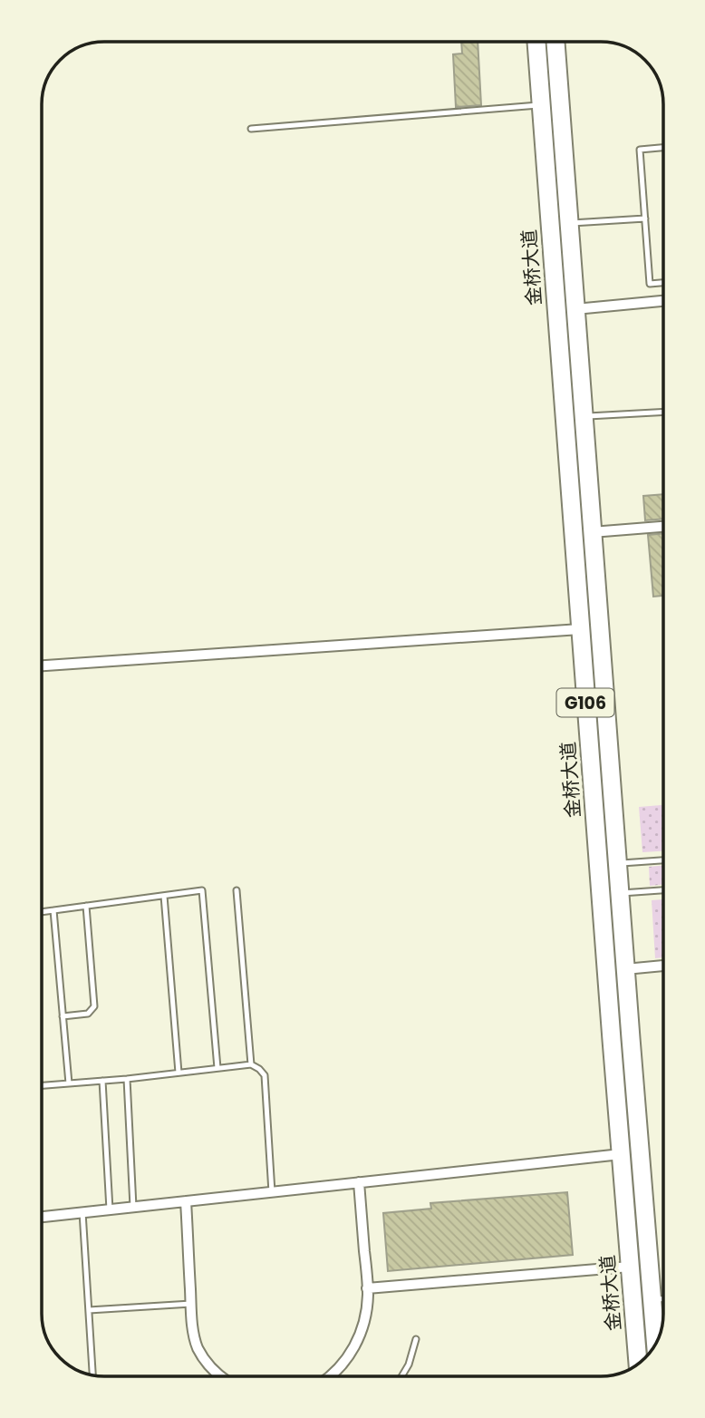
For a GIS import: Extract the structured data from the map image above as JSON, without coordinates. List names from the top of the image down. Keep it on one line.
{"streets":{"highway":["金桥大道","G106"]}}
